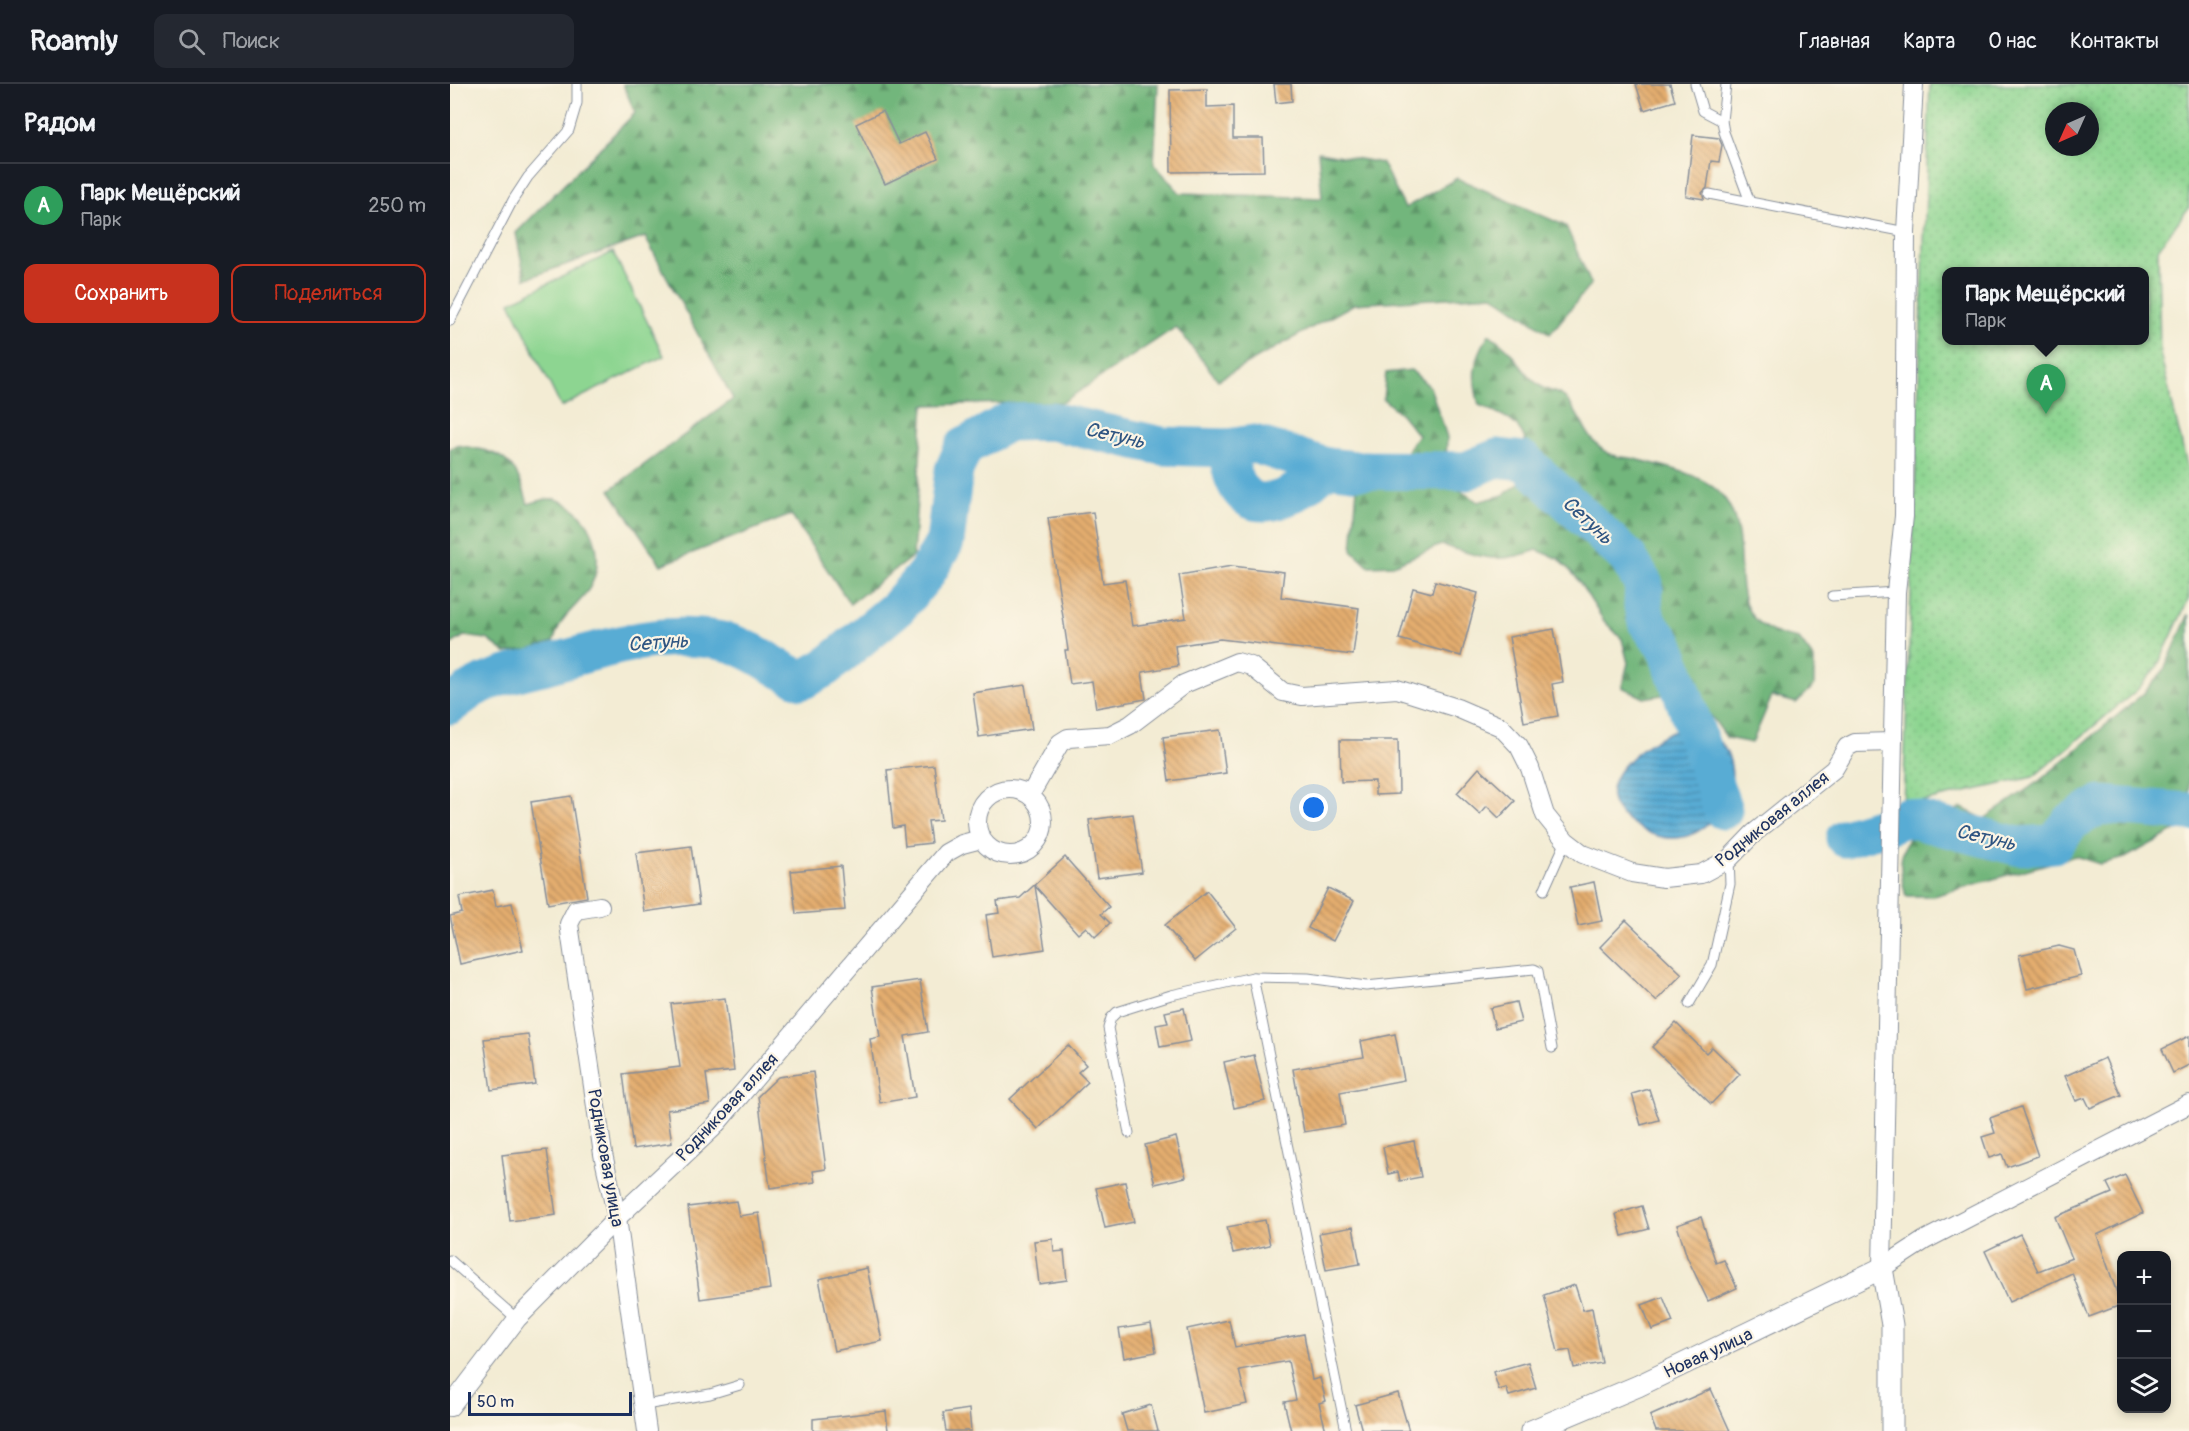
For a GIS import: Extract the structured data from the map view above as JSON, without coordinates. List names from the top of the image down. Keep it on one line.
{"streets":{"street":["Родниковая аллея","Родниковая улица","Новая улица"]},"crossings":[["Родниковая аллея","Родниковая улица"]],"water":["Сетунь"],"scale_bar":"50 m","north":"bottom left","page":{"header":"Roamly","search":"Поиск","nav":["Главная","Карта","О нас","Контакты"],"heading":"Рядом","list":[{"mark":"A","name":"Парк Мещёрский","note":"Парк","value":"250 m"}],"buttons":["Сохранить","Поделиться"],"popup":["Парк Мещёрский","Парк"],"pins":"A","map_buttons":["+","−"],"scale":"50 m"}}
